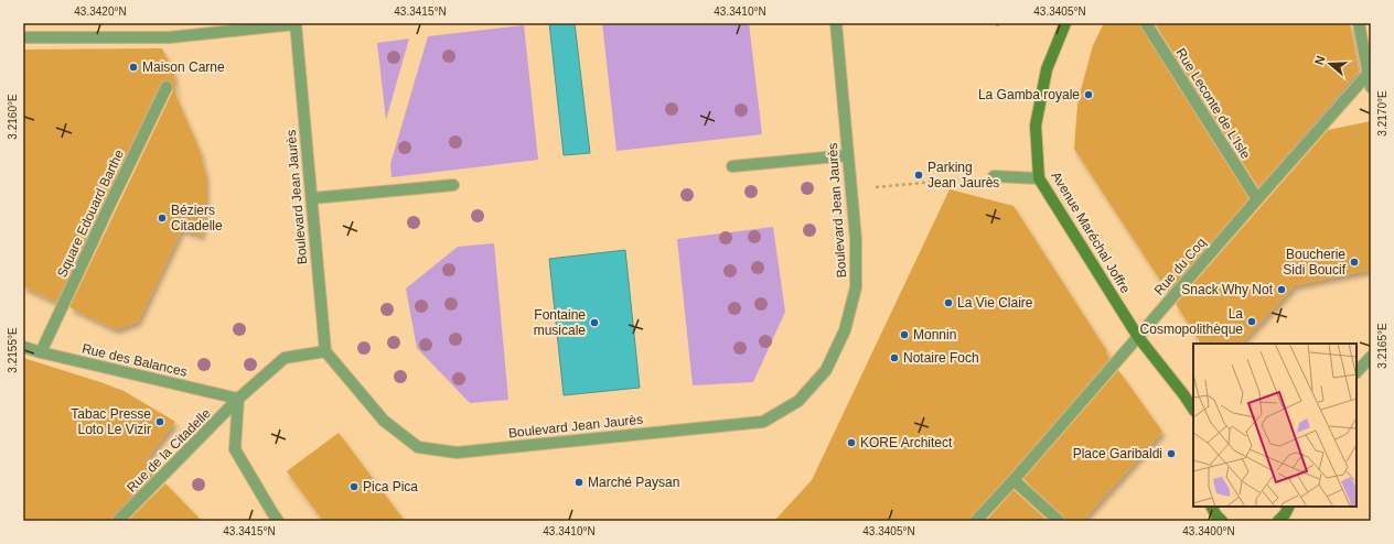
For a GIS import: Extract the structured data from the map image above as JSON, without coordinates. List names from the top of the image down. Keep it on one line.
{"streets":{"main road":["Avenue Maréchal Joffre"],"street":["Rue Leconte de L'Isle","Boulevard Jean Jaurès","Square Edouard Barthe","Rue du Coq","Rue des Balances","Rue de la Citadelle"]},"crossings":[["Rue Leconte de L'Isle","Rue du Coq"],["Boulevard Jean Jaurès","Rue de la Citadelle"],["Square Edouard Barthe","Rue des Balances"],["Avenue Maréchal Joffre","Rue du Coq"],["Rue des Balances","Rue de la Citadelle"]],"places":["Maison Carne","La Gamba royale","Parking Jean Jaurès","Béziers Citadelle","Boucherie Sidi Boucif","Snack Why Not","La Vie Claire","La Cosmopolithèque","Fontaine musicale","Monnin","Notaire Foch","Tabac Presse Loto Le Vizir","KORE Architect","Place Garibaldi","Marché Paysan","Pica Pica"],"north":"left","coordinates":["43.3420°N","43.3415°N","43.3410°N","43.3405°N","3.2170°E","3.2160°E","3.2165°E","3.2155°E","43.3400°N"]}
